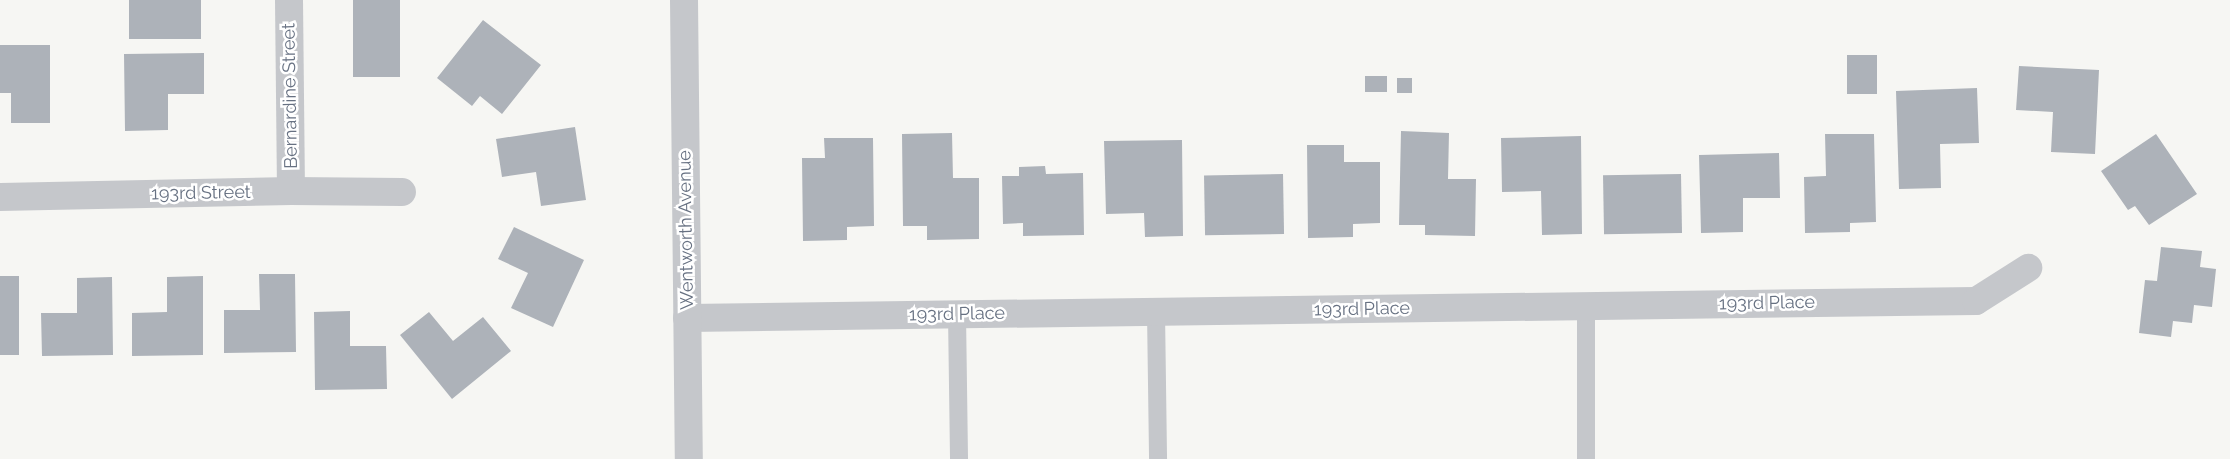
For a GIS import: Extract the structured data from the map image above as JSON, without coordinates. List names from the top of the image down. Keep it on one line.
{"streets":{"street":["Bernardine Street","193rd Street","Wentworth Avenue","193rd Place"]},"crossings":[["Bernardine Street","193rd Street"],["Wentworth Avenue","193rd Place"]]}
